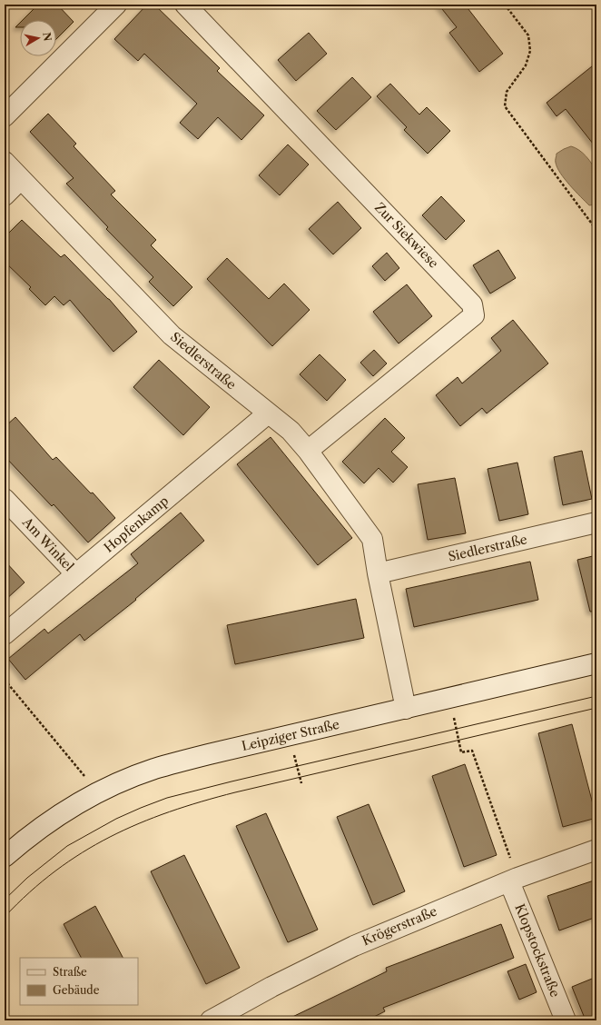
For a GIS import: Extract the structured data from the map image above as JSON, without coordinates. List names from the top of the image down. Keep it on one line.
{"streets":{"street":["Zur Siekwiese","Siedlerstraße","Hopfenkamp","Am Winkel","Leipziger Straße","Krögerstraße","Klopstockstraße"]},"crossings":[["Zur Siekwiese","Siedlerstraße"],["Siedlerstraße","Hopfenkamp"],["Siedlerstraße","Leipziger Straße"],["Hopfenkamp","Am Winkel"],["Krögerstraße","Klopstockstraße"]],"legend":["Straße","Gebäude"],"north":"right"}
